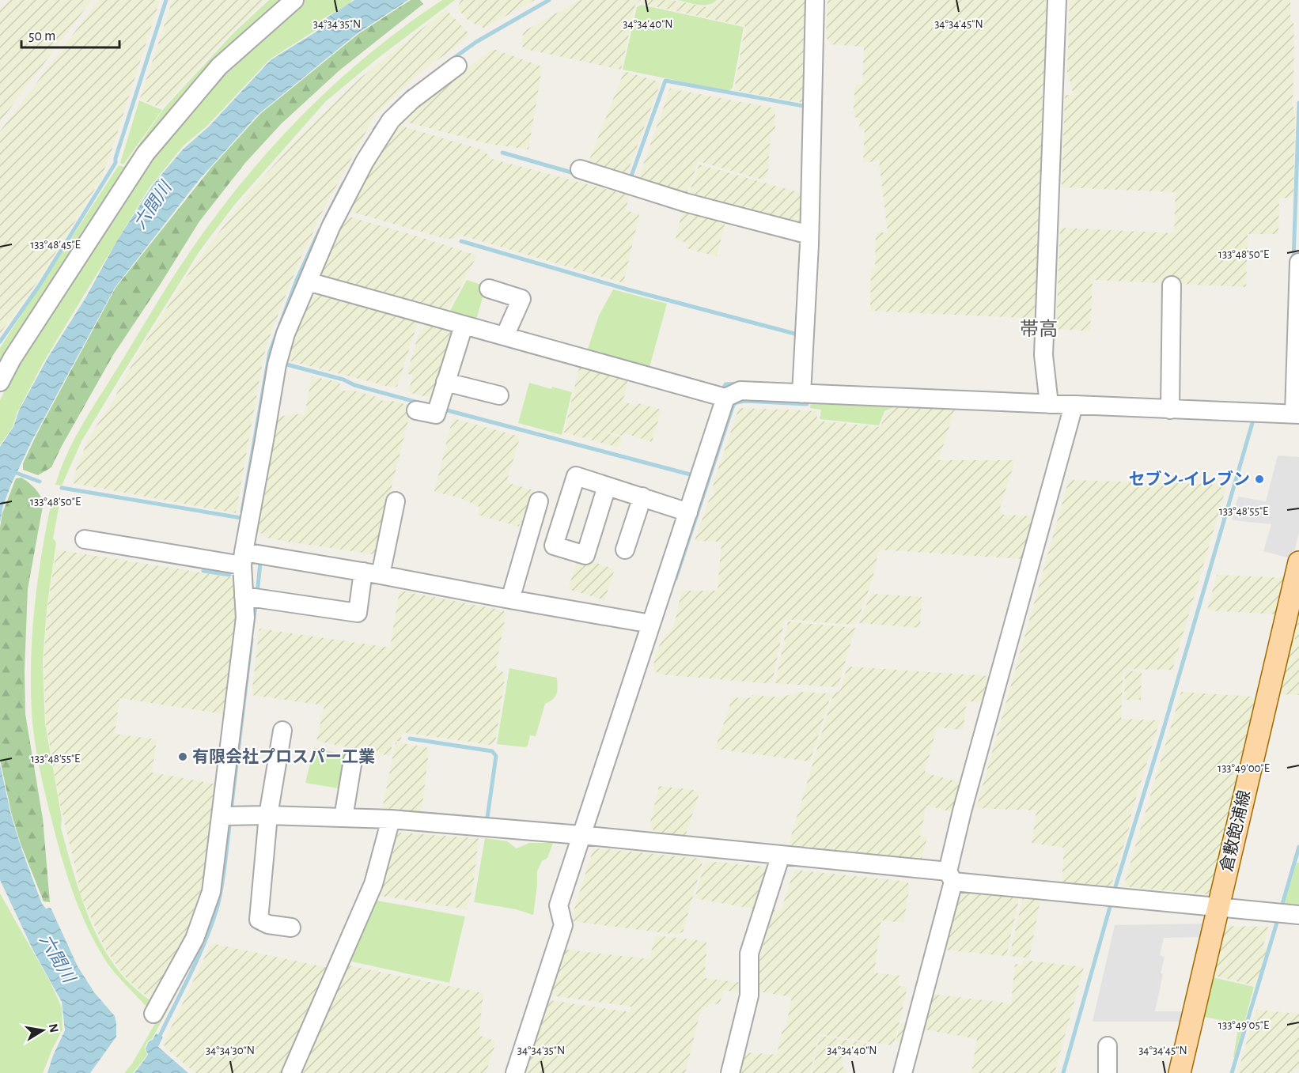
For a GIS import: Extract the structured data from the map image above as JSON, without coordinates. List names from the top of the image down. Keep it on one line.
{"streets":{"main road":["倉敷飽浦線"]},"districts":["帯高"],"water":["六間川"],"places":["セブン-イレブン","有限会社プロスパー工業"],"scale_bar":"50 m","north":"right","coordinates":["34°34'35\"N","34°34'40\"N","34°34'45\"N","133°48'45\"E","133°48'50\"E","133°48'55\"E","133°49'00\"E","133°49'05\"E","34°34'30\"N"]}
